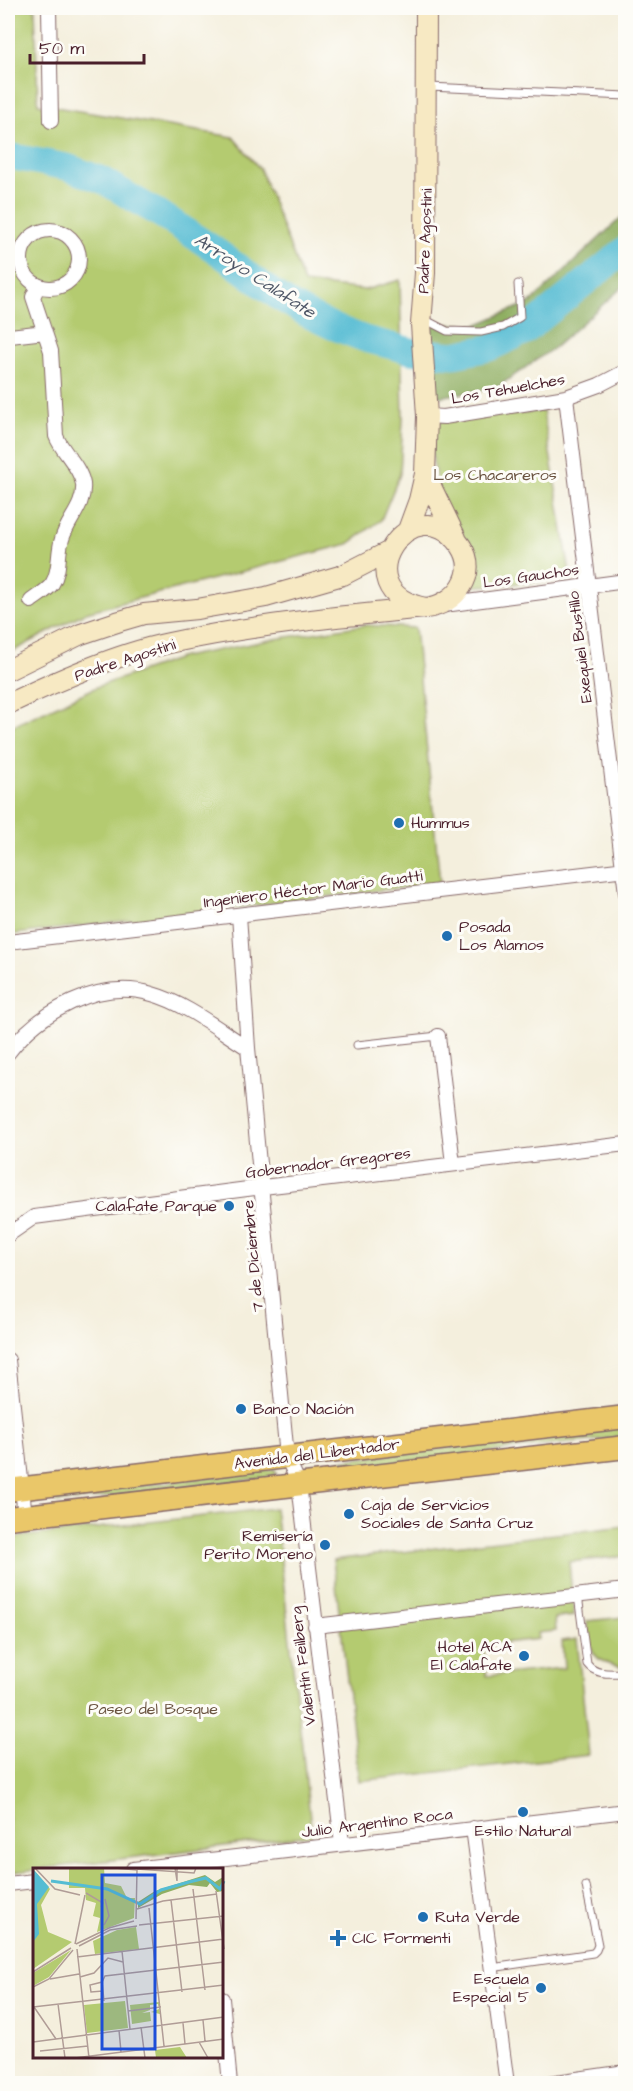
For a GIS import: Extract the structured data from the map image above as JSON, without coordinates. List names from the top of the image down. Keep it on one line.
{"streets":{"main road":["Avenida del Libertador"],"street":["Padre Agostini","Los Tehuelches","Los Gauchos","Exequiel Bustillo","Ingeniero Héctor Mario Guatti","Gobernador Gregores","7 de Diciembre","Valentín Feilberg","Julio Argentino Roca"]},"crossings":[["Padre Agostini","Los Tehuelches"],["Padre Agostini","Los Gauchos"],["Los Tehuelches","Exequiel Bustillo"],["Los Gauchos","Exequiel Bustillo"],["Exequiel Bustillo","Ingeniero Héctor Mario Guatti"],["Ingeniero Héctor Mario Guatti","7 de Diciembre"],["Gobernador Gregores","7 de Diciembre"],["7 de Diciembre","Avenida del Libertador"],["7 de Diciembre","Valentín Feilberg"],["Avenida del Libertador","Valentín Feilberg"],["Valentín Feilberg","Julio Argentino Roca"]],"water":["Arroyo Calafate"],"parks":["Los Chacareros","Paseo del Bosque"],"places":{"other":["Hummus","Posada Los Alamos","Calafate Parque","Banco Nación","Caja de Servicios Sociales de Santa Cruz","Remisería Perito Moreno","Hotel ACA El Calafate","Estilo Natural","Ruta Verde","Escuela Especial 5"],"health":["CIC Formenti"]},"scale_bar":"50 m"}
